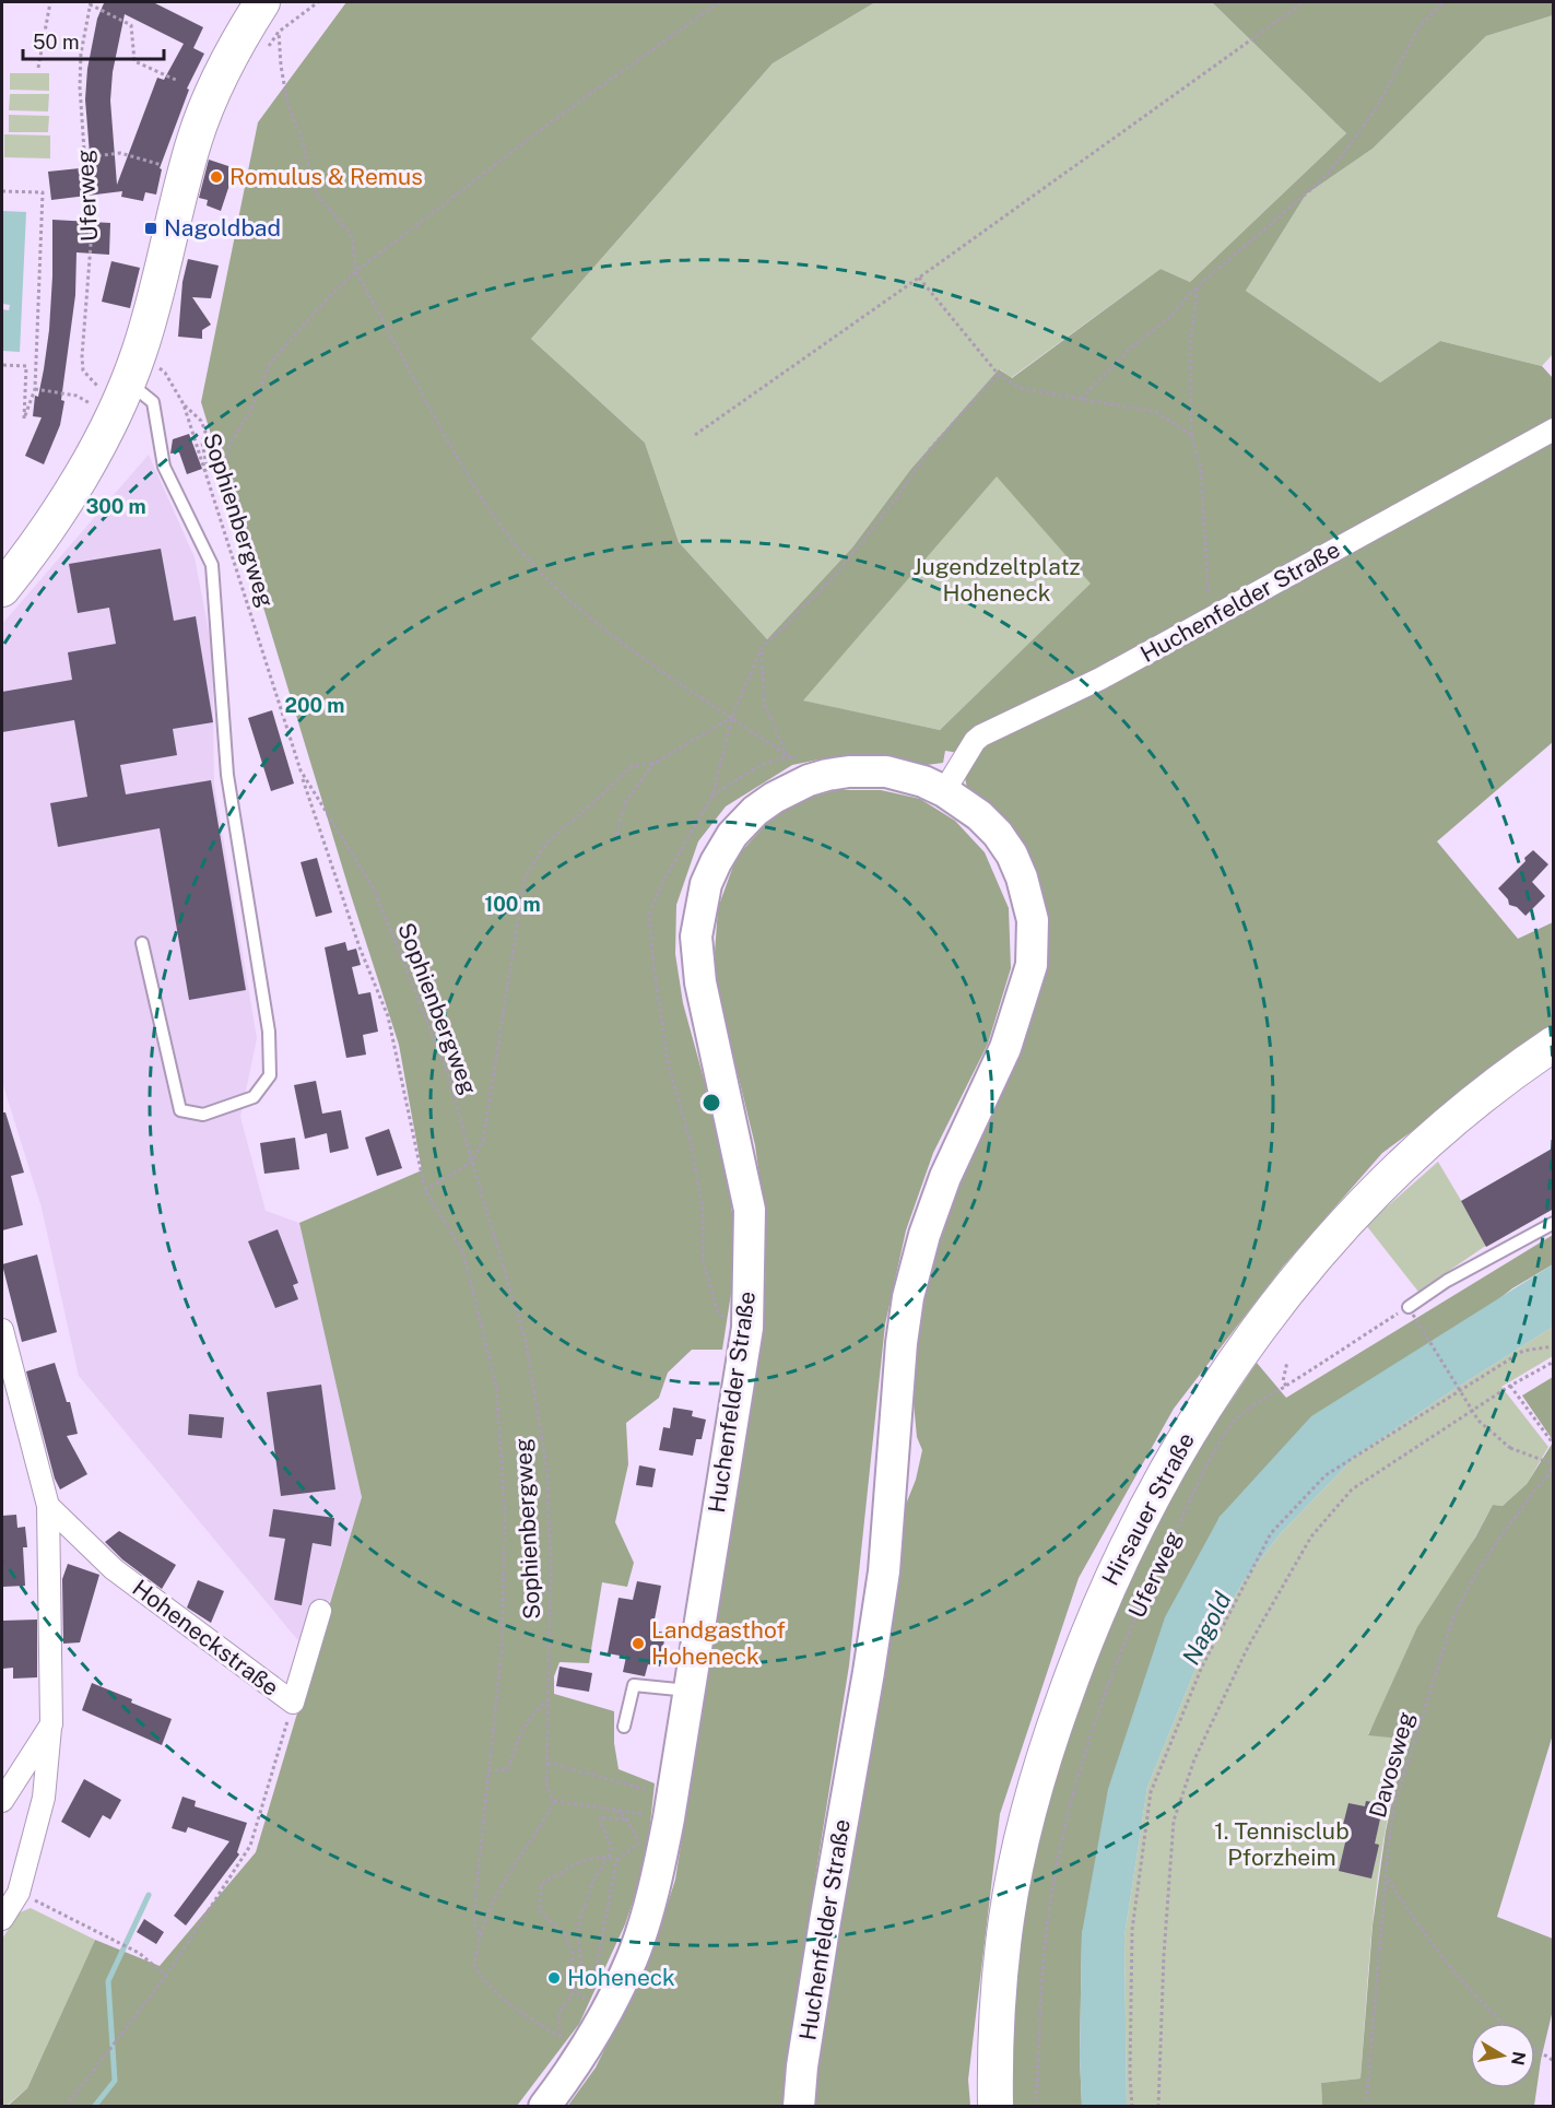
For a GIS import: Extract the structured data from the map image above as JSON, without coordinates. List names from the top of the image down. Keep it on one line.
{"streets":{"main road":["Huchenfelder Straße","Hirsauer Straße"],"street":["Hoheneckstraße"],"path":["Uferweg","Sophienbergweg","Davosweg"]},"crossings":[["Uferweg","Sophienbergweg"]],"water":["Nagold"],"parks":["Jugendzeltplatz Hoheneck","1. Tennisclub Pforzheim"],"places":{"other":["Romulus & Remus","Landgasthof Hoheneck","Hoheneck"],"transit":["Nagoldbad"]},"scale_bar":"50 m","north":"right","rings":["300 m","200 m","100 m"]}
